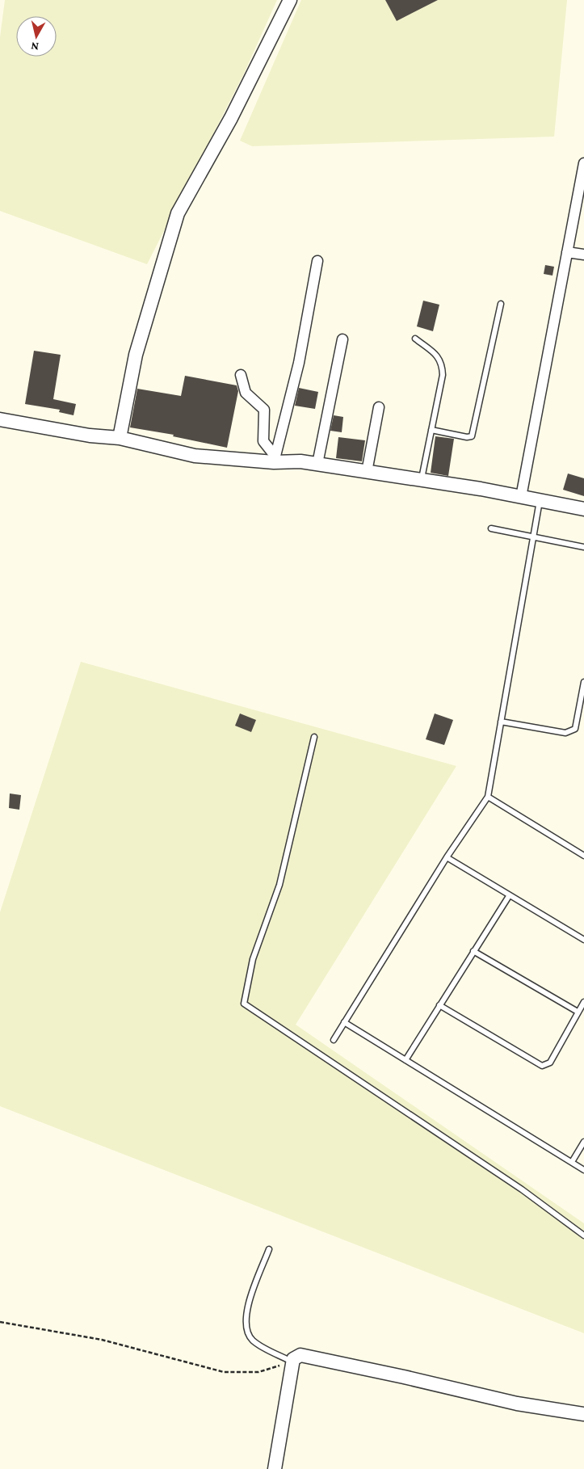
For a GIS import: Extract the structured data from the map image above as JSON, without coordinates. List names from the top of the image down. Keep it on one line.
{"north":"bottom"}
